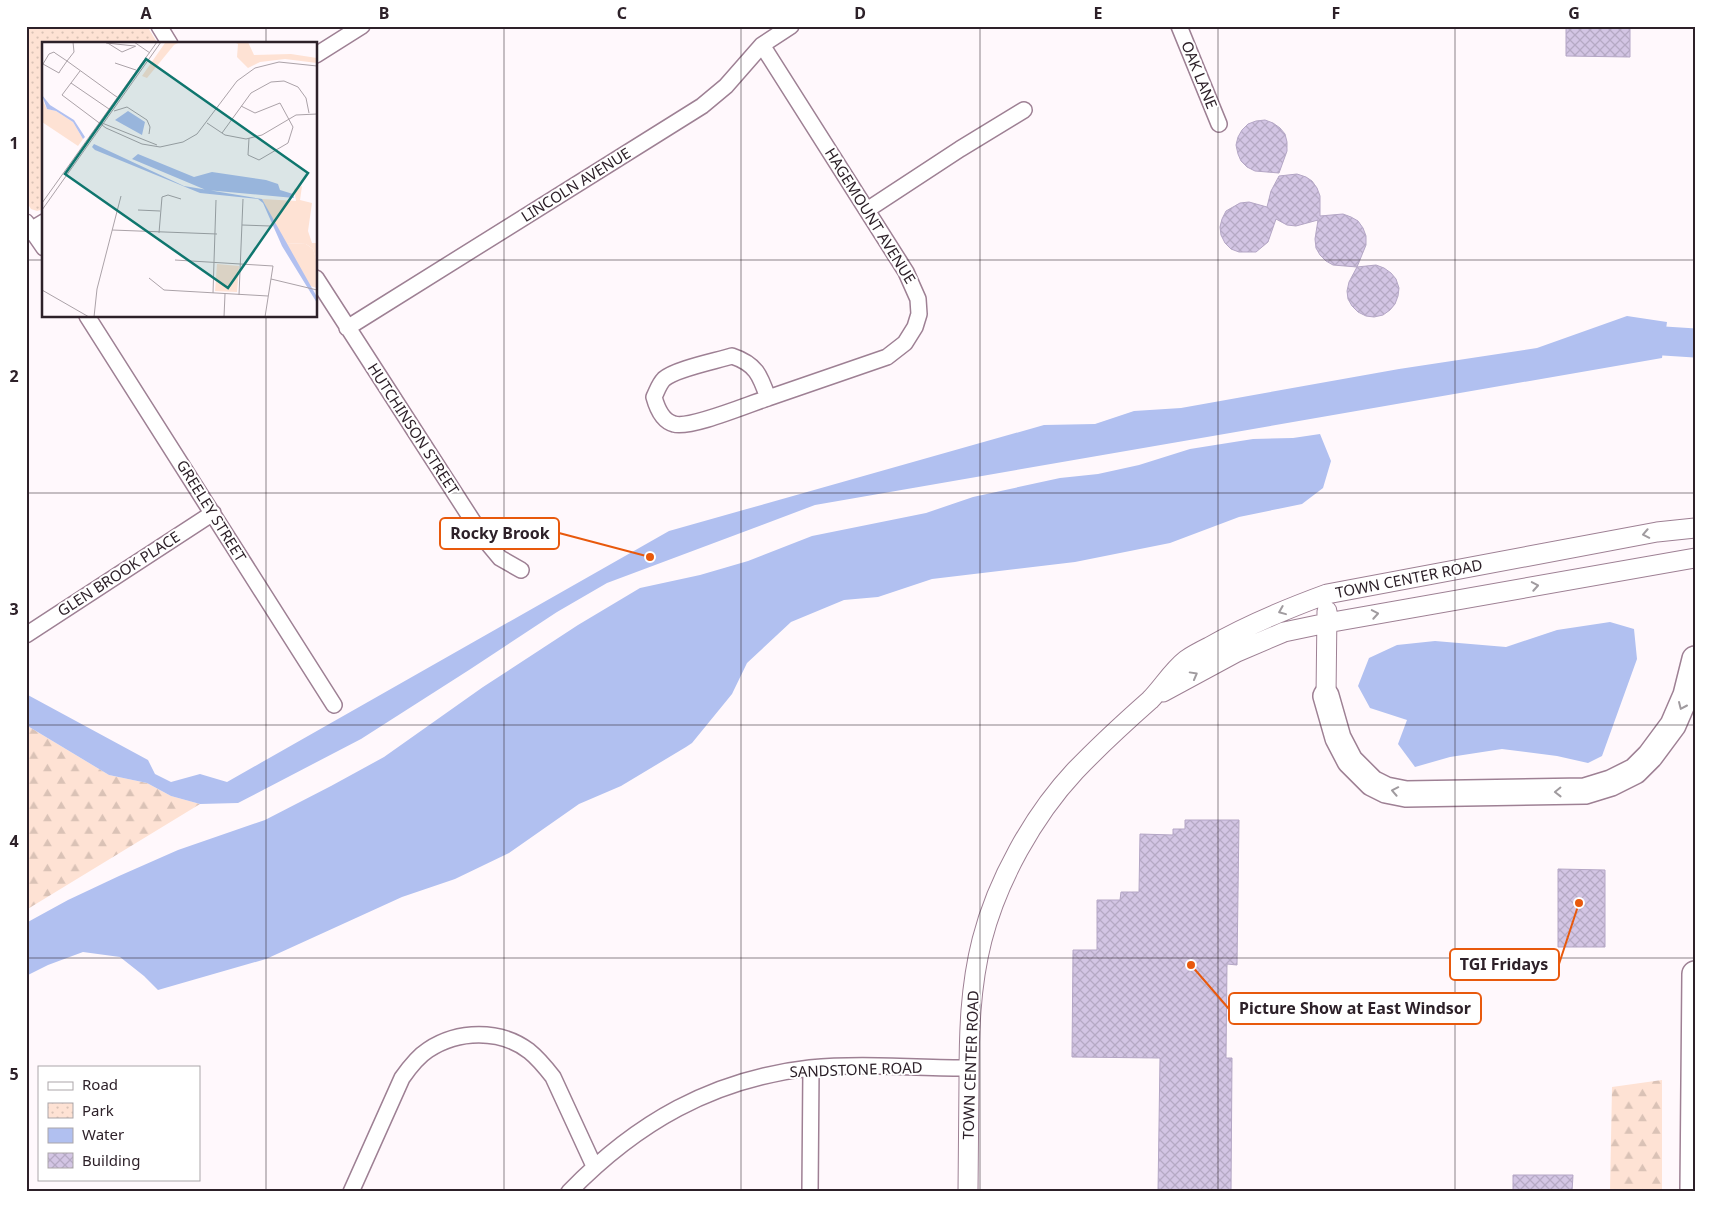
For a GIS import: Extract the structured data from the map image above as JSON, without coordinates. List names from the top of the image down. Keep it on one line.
{"streets":{"street":["OAK LANE","LINCOLN AVENUE","HAGEMOUNT AVENUE","HUTCHINSON STREET","GREELEY STREET","GLEN BROOK PLACE","TOWN CENTER ROAD","SANDSTONE ROAD"]},"crossings":[["LINCOLN AVENUE","HAGEMOUNT AVENUE"],["LINCOLN AVENUE","HUTCHINSON STREET"],["GREELEY STREET","GLEN BROOK PLACE"],["TOWN CENTER ROAD","SANDSTONE ROAD"]],"places":["Rocky Brook","TGI Fridays","Picture Show at East Windsor"],"legend":["Road","Park","Water","Building"],"grid":{"columns":["A","B","C","D","E","F","G"],"rows":["1","2","3","4","5"]}}
